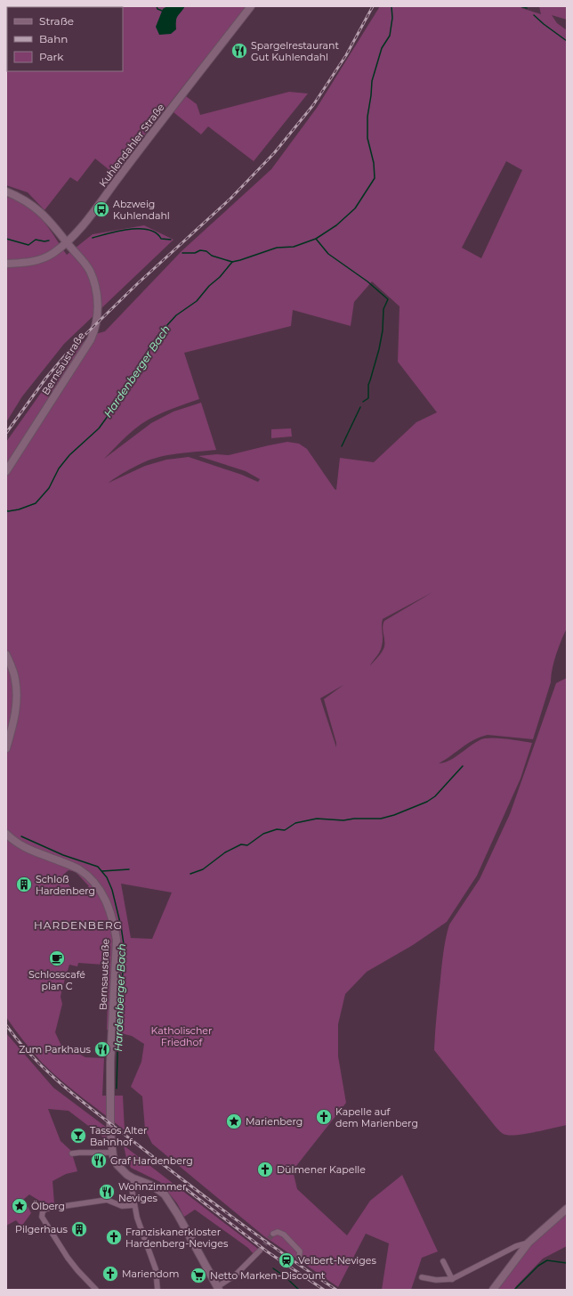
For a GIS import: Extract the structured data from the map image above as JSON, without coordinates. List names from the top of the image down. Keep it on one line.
{"streets":{"main road":["Kuhlendahler Straße","Bernsaustraße"]},"crossings":[["Kuhlendahler Straße","Bernsaustraße"]],"districts":["HARDENBERG"],"water":["Hardenberger Bach"],"parks":["Katholischer Friedhof"],"places":{"restaurant":["Spargelrestaurant Gut Kuhlendahl","Zum Parkhaus","Graf Hardenberg","Wohnzimmer Neviges"],"bus stop":["Abzweig Kuhlendahl"],"building":["Schloß Hardenberg","Pilgerhaus"],"cafe":["Schlosscafé plan C"],"church":["Kapelle auf dem Marienberg","Dülmener Kapelle","Franziskanerkloster Hardenberg-Neviges","Mariendom"],"place":["Marienberg","Ölberg"],"bar":["Tassos Alter Bahnhof"],"station":["Velbert-Neviges"],"supermarket":["Netto Marken-Discount"]},"legend":["Straße","Bahn","Park"]}
